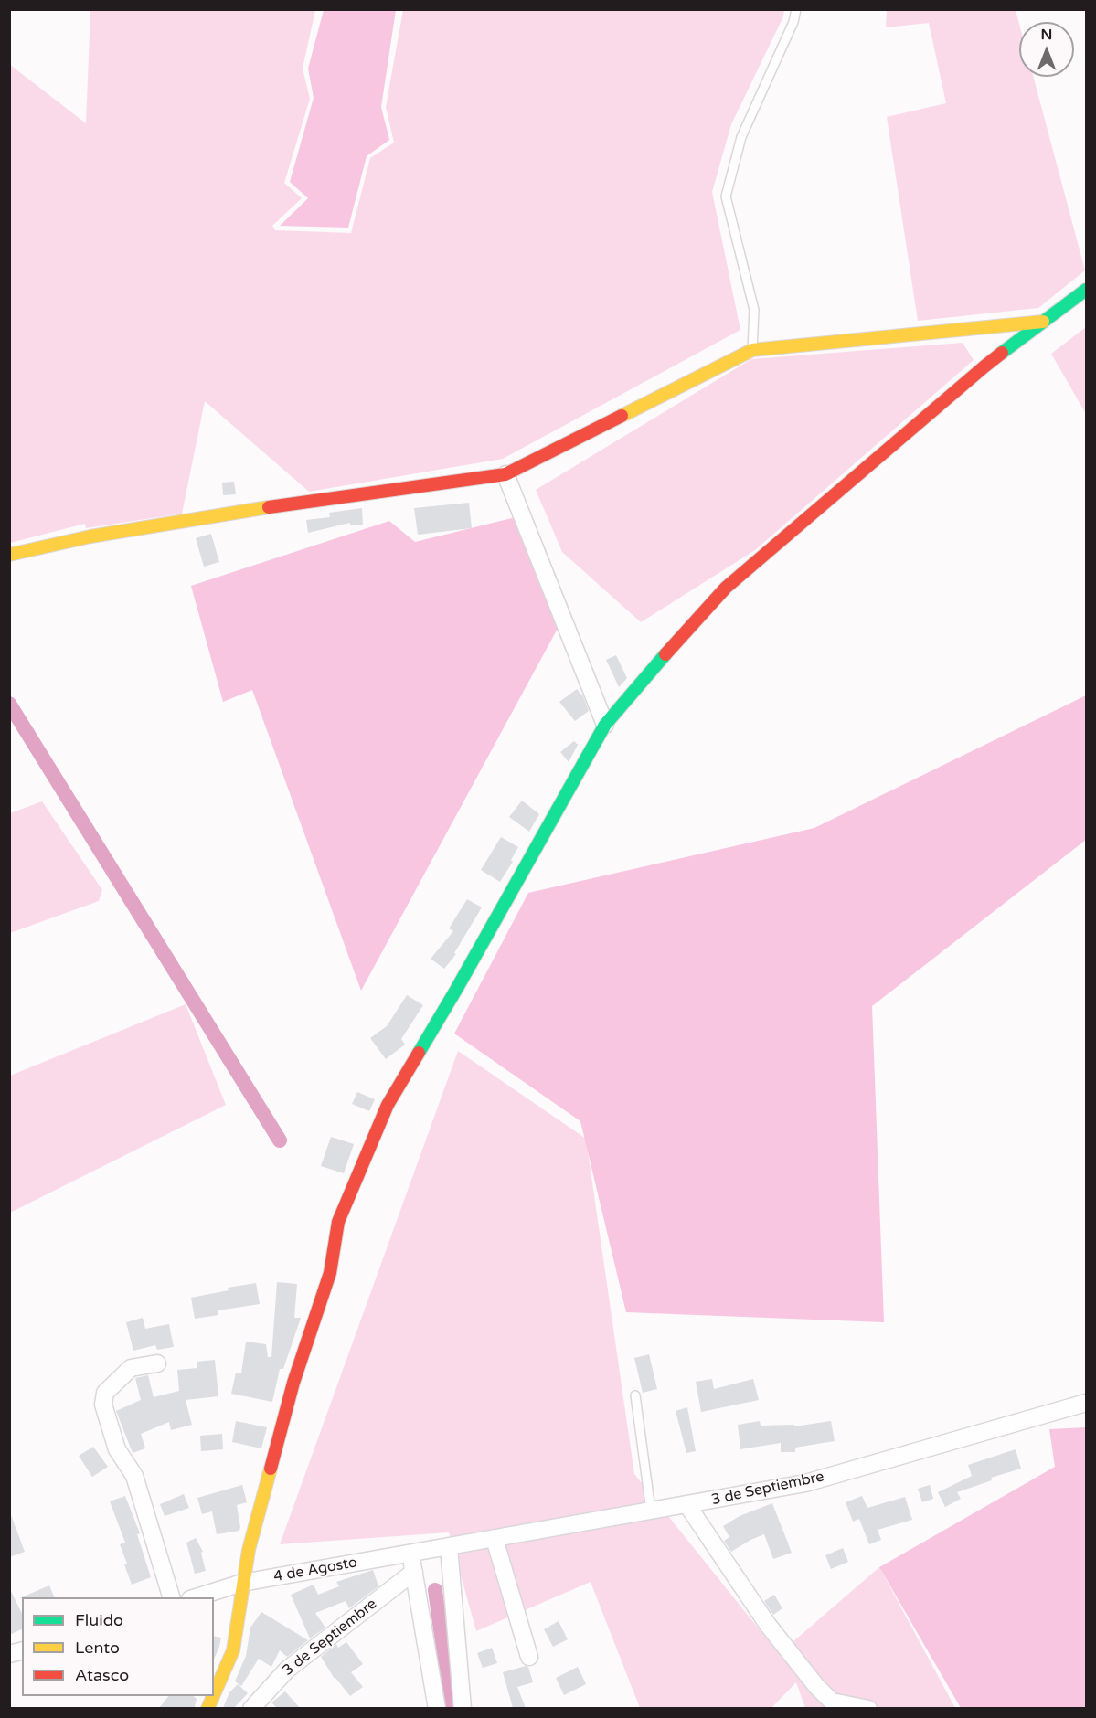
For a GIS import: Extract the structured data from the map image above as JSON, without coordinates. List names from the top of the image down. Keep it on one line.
{"streets":{"street":["3 de Septiembre","4 de Agosto"]},"crossings":[["3 de Septiembre","4 de Agosto"]],"legend":["Fluido","Lento","Atasco"],"north":"top"}
